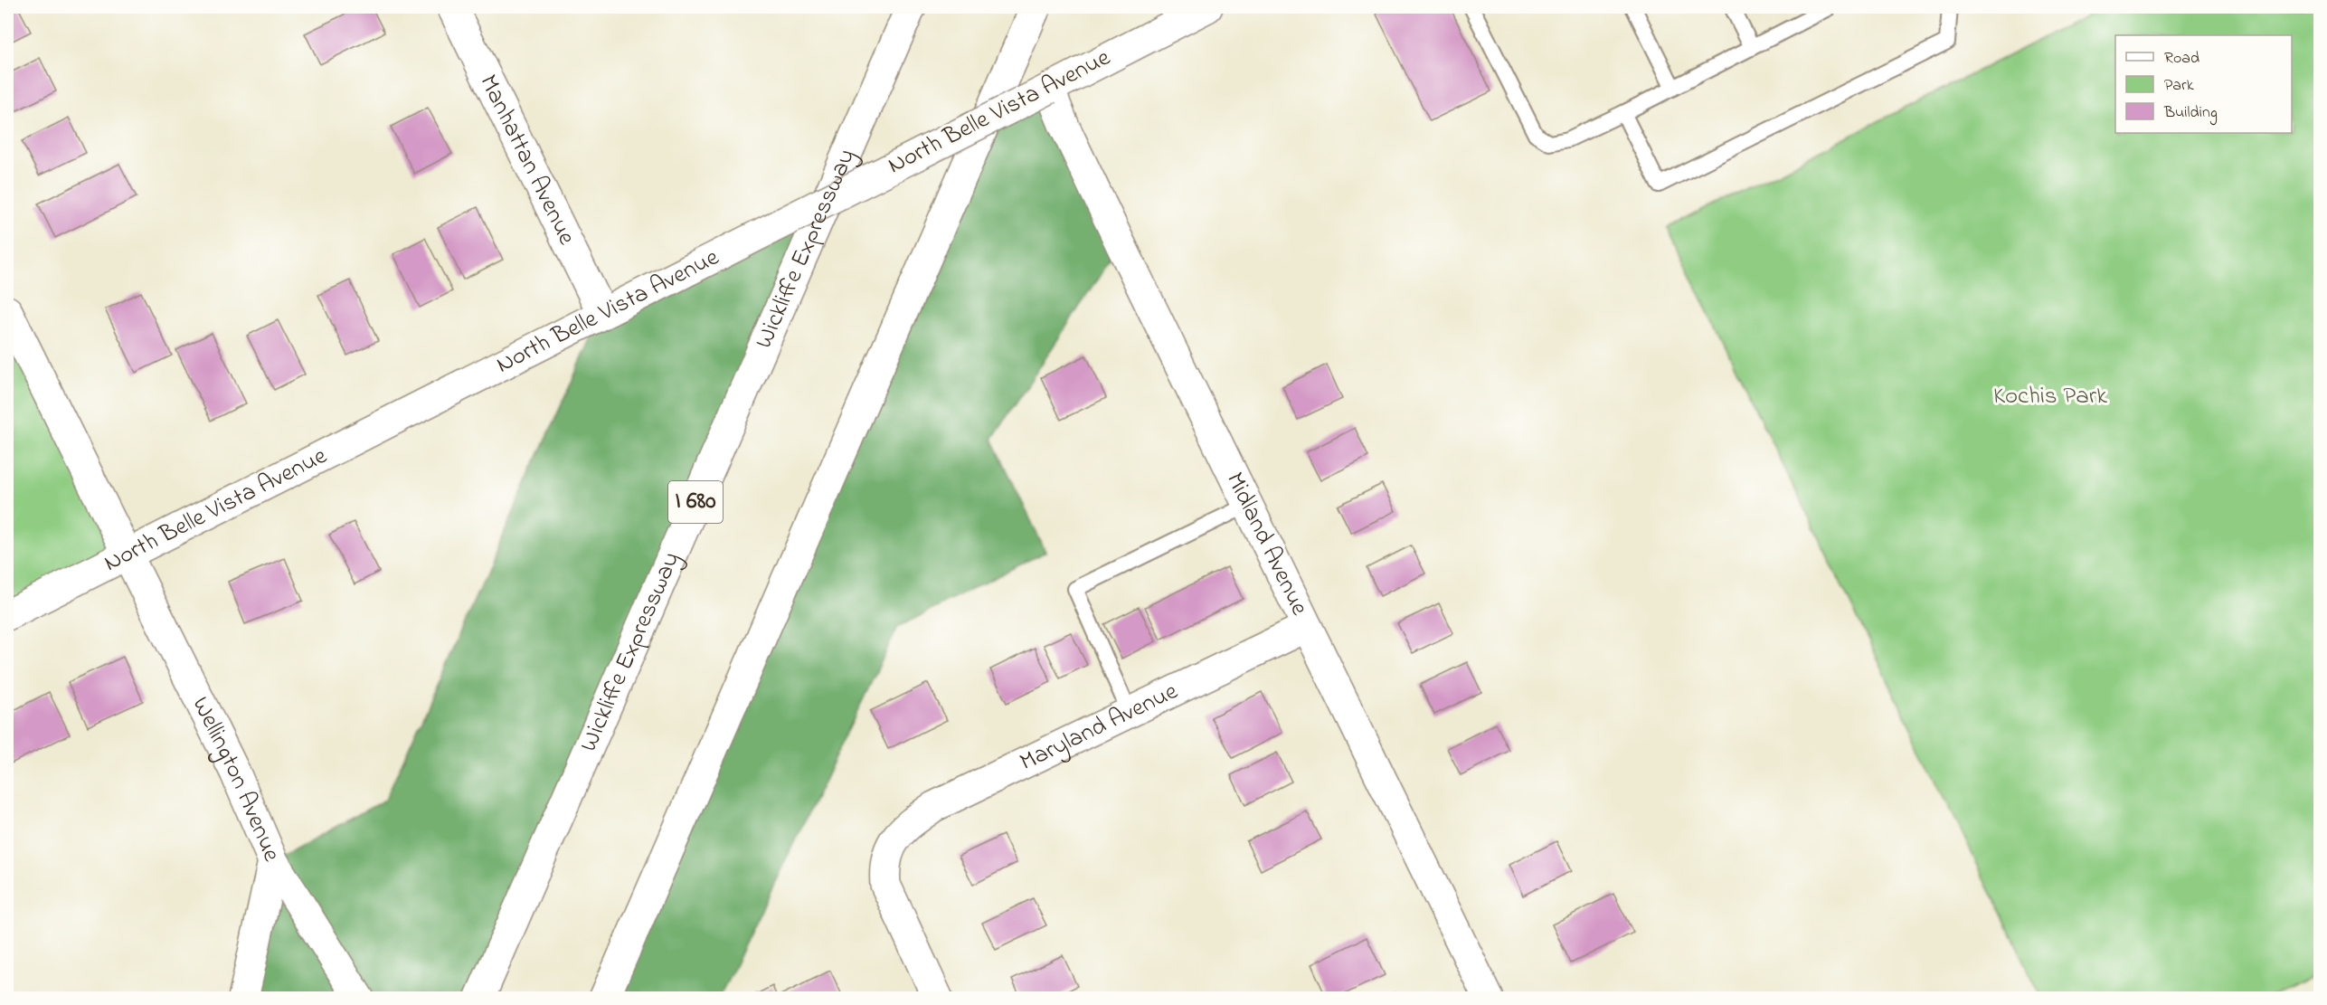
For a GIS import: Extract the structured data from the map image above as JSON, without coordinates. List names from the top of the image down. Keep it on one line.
{"streets":{"main road":["North Belle Vista Avenue","Manhattan Avenue","Wickliffe Expressway","I 680","Midland Avenue","Maryland Avenue","Wellington Avenue"]},"crossings":[["North Belle Vista Avenue","Manhattan Avenue"],["North Belle Vista Avenue","Midland Avenue"],["North Belle Vista Avenue","Wellington Avenue"],["Midland Avenue","Maryland Avenue"]],"parks":["Kochis Park"],"legend":["Road","Park","Building"]}
